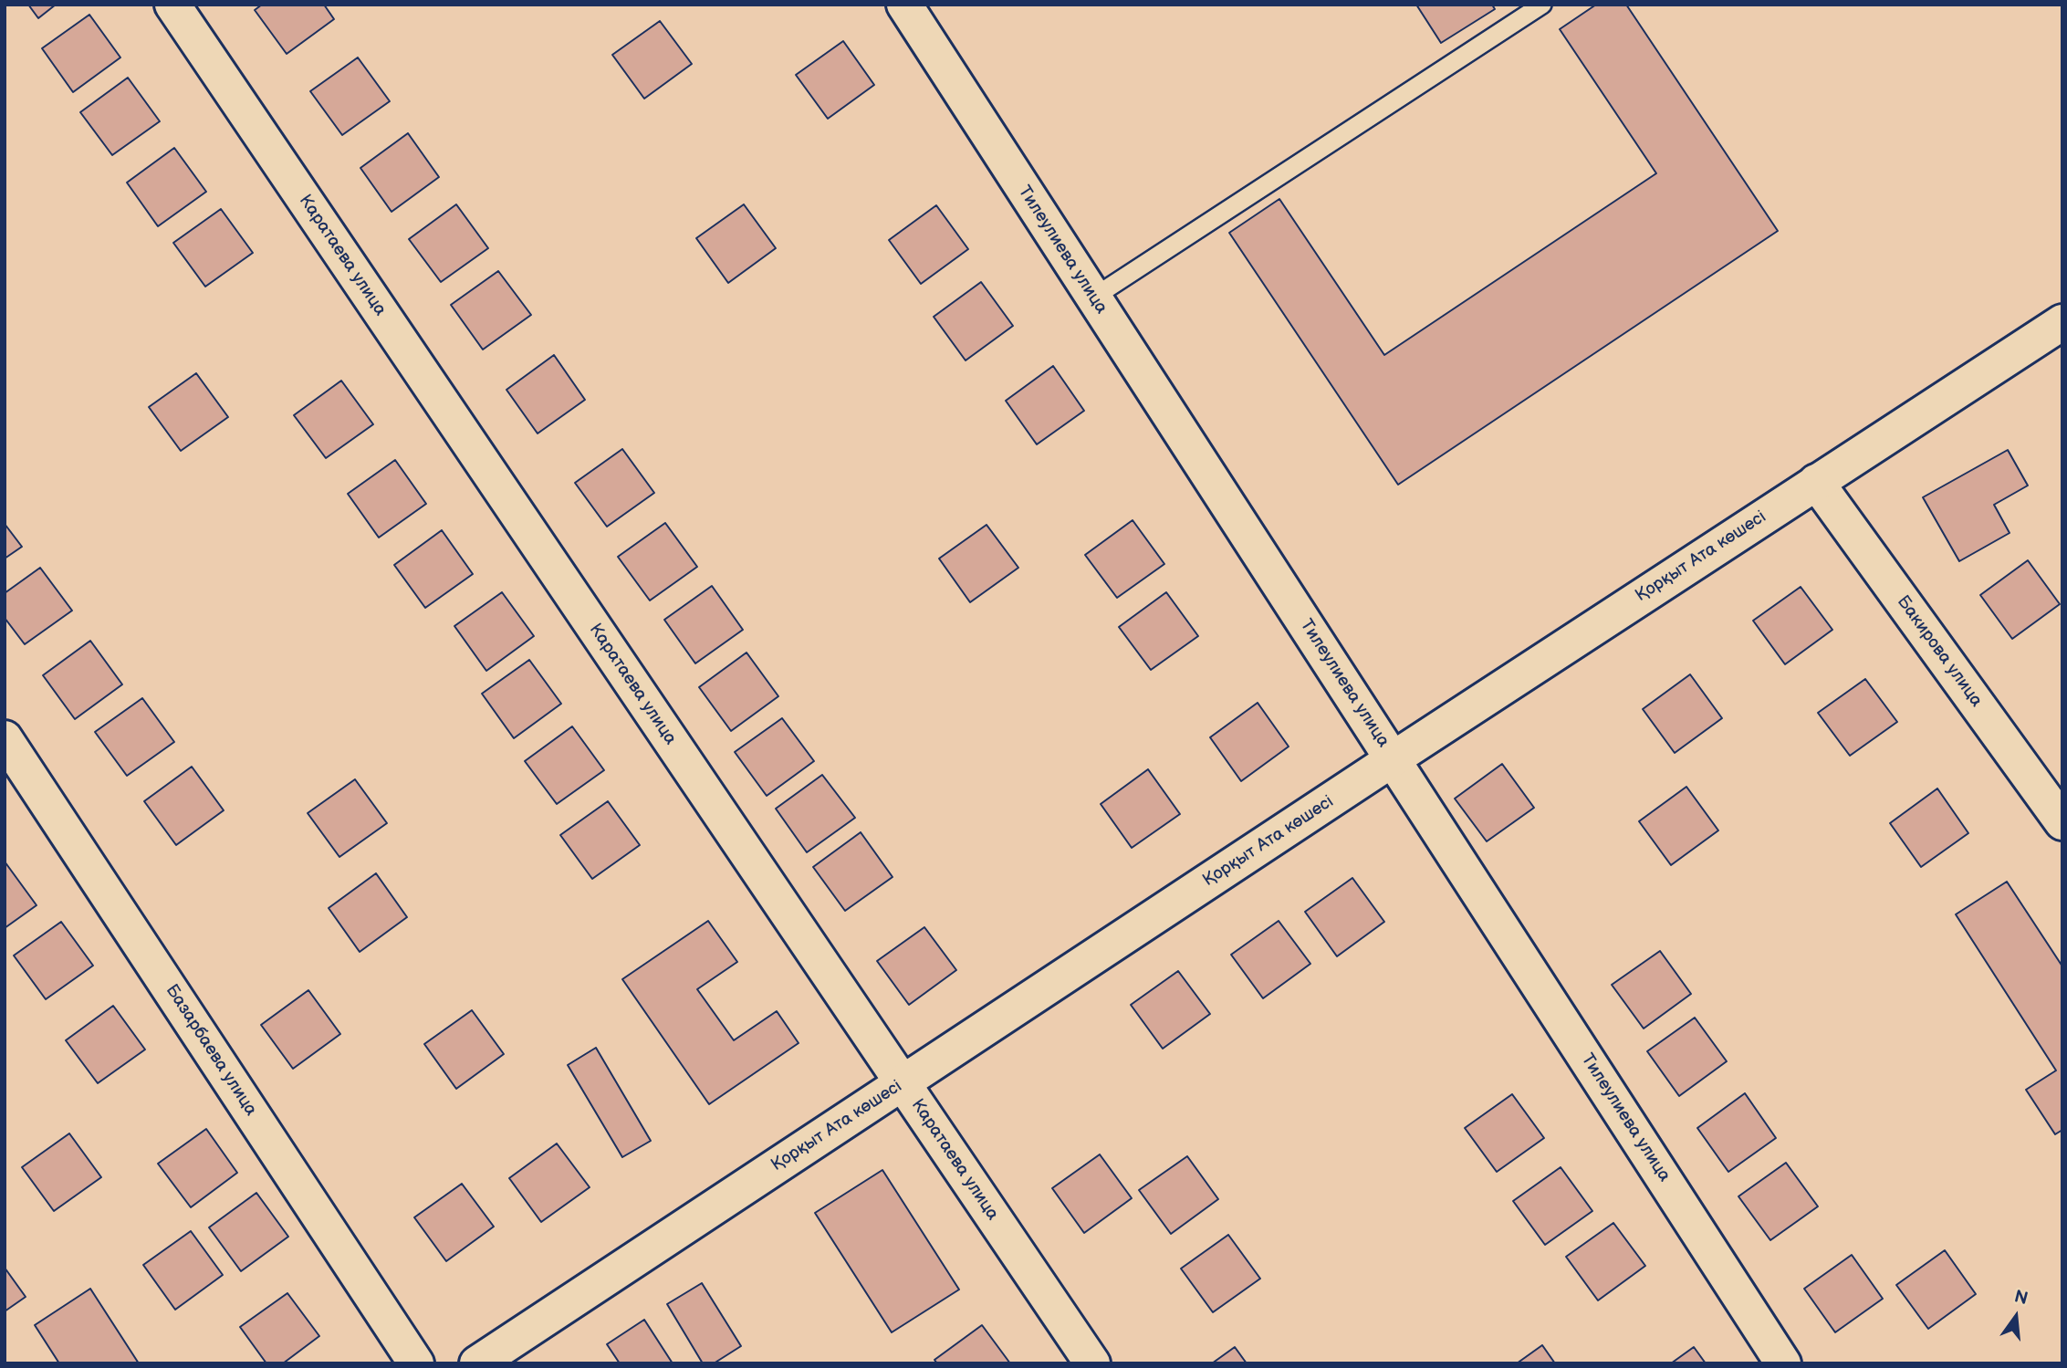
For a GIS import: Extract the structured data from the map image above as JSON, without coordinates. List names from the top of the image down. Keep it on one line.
{"streets":{"street":["Тилеулиева улица","Каратаева улица","Қорқыт Ата көшесі","Бакирова улица","Базарбаева улица"]},"crossings":[["Тилеулиева улица","Қорқыт Ата көшесі"],["Каратаева улица","Қорқыт Ата көшесі"],["Қорқыт Ата көшесі","Бакирова улица"]],"north":"top"}
